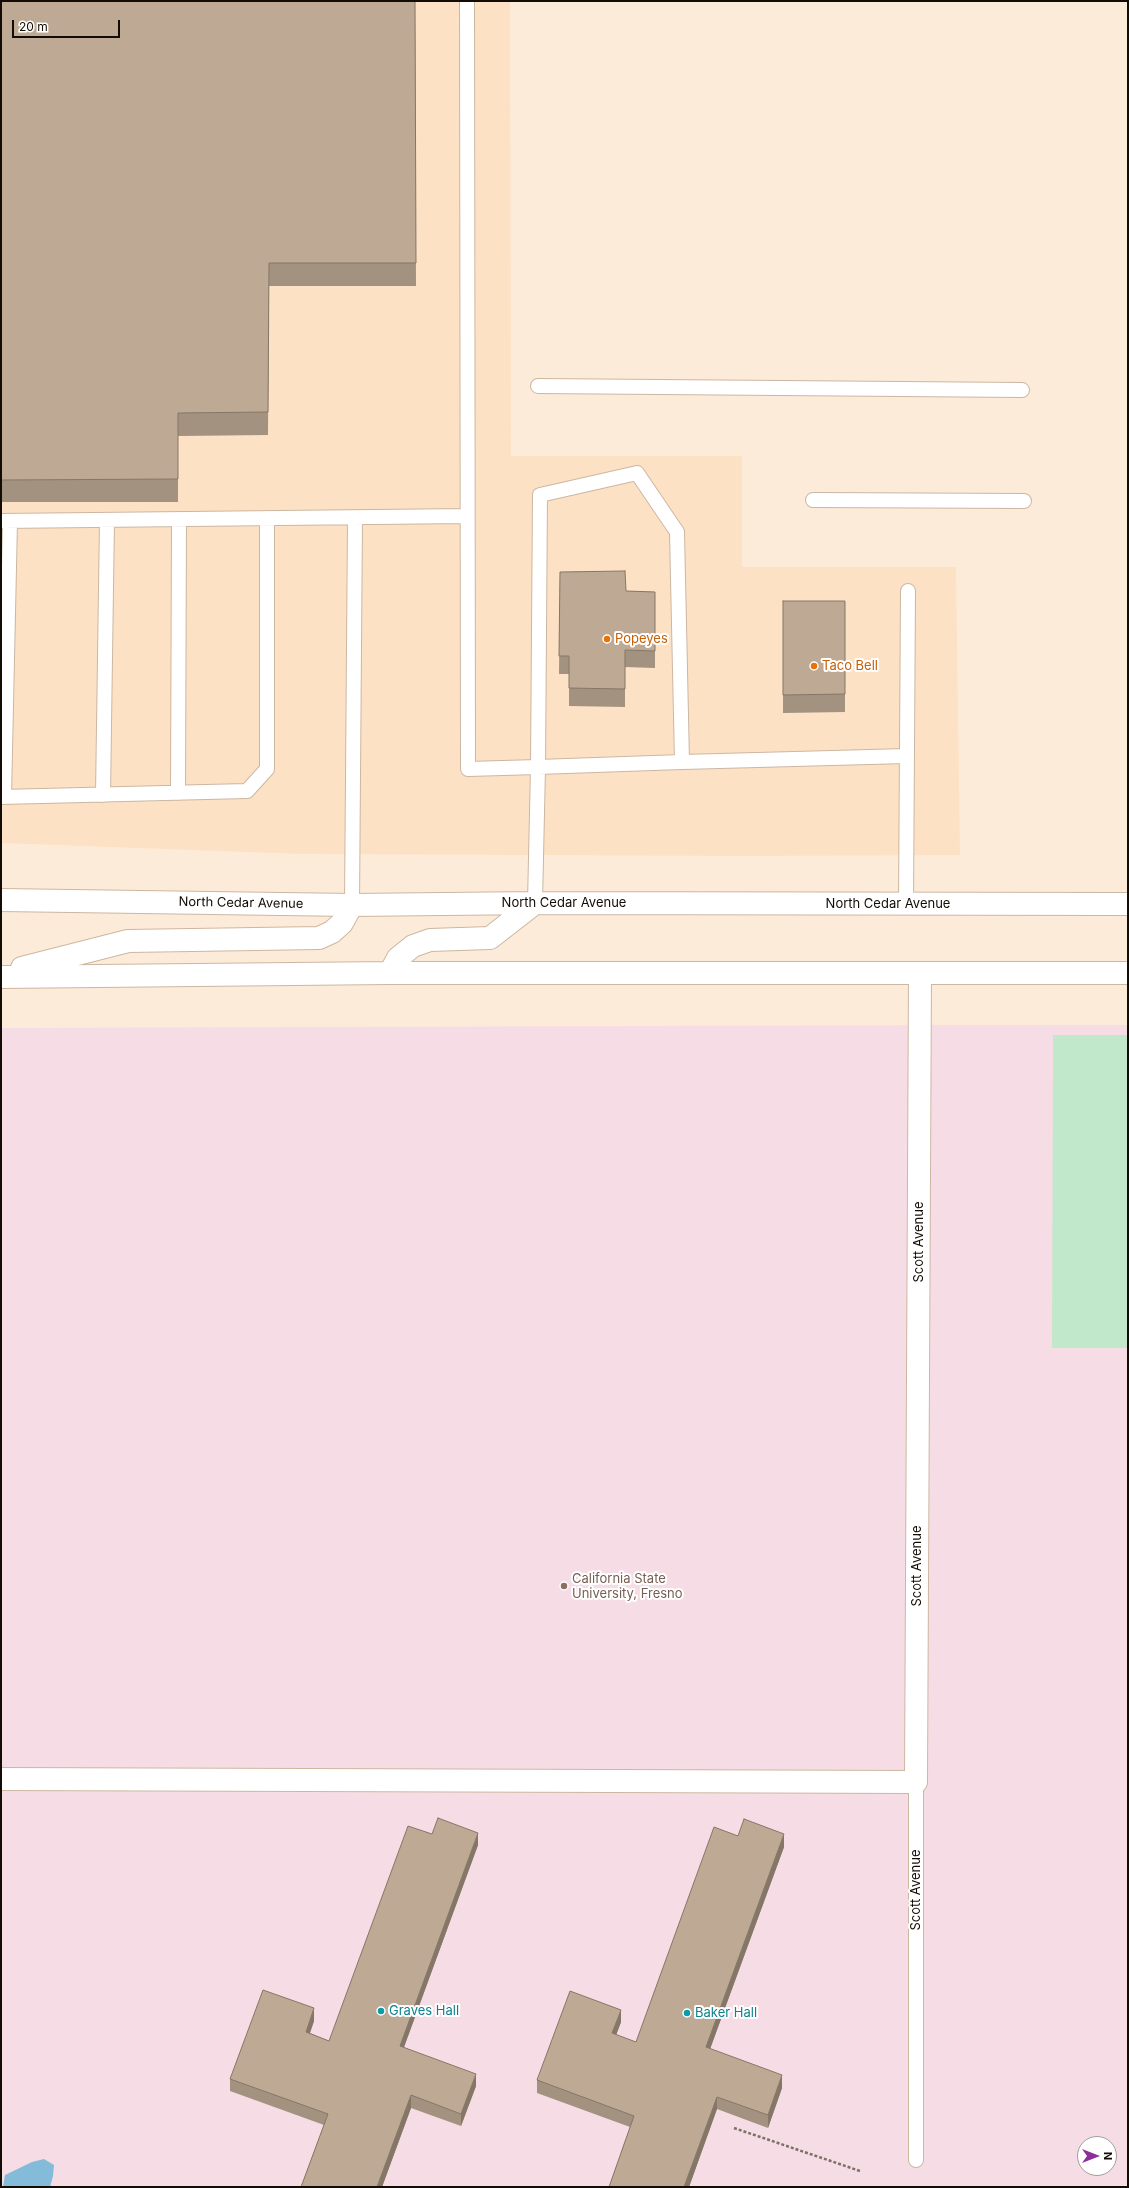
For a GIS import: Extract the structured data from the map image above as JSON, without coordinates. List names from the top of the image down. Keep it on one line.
{"streets":{"main road":["North Cedar Avenue","Scott Avenue"]},"places":["Popeyes","Taco Bell","California State University, Fresno","Graves Hall","Baker Hall"],"scale_bar":"20 m","north":"right"}
